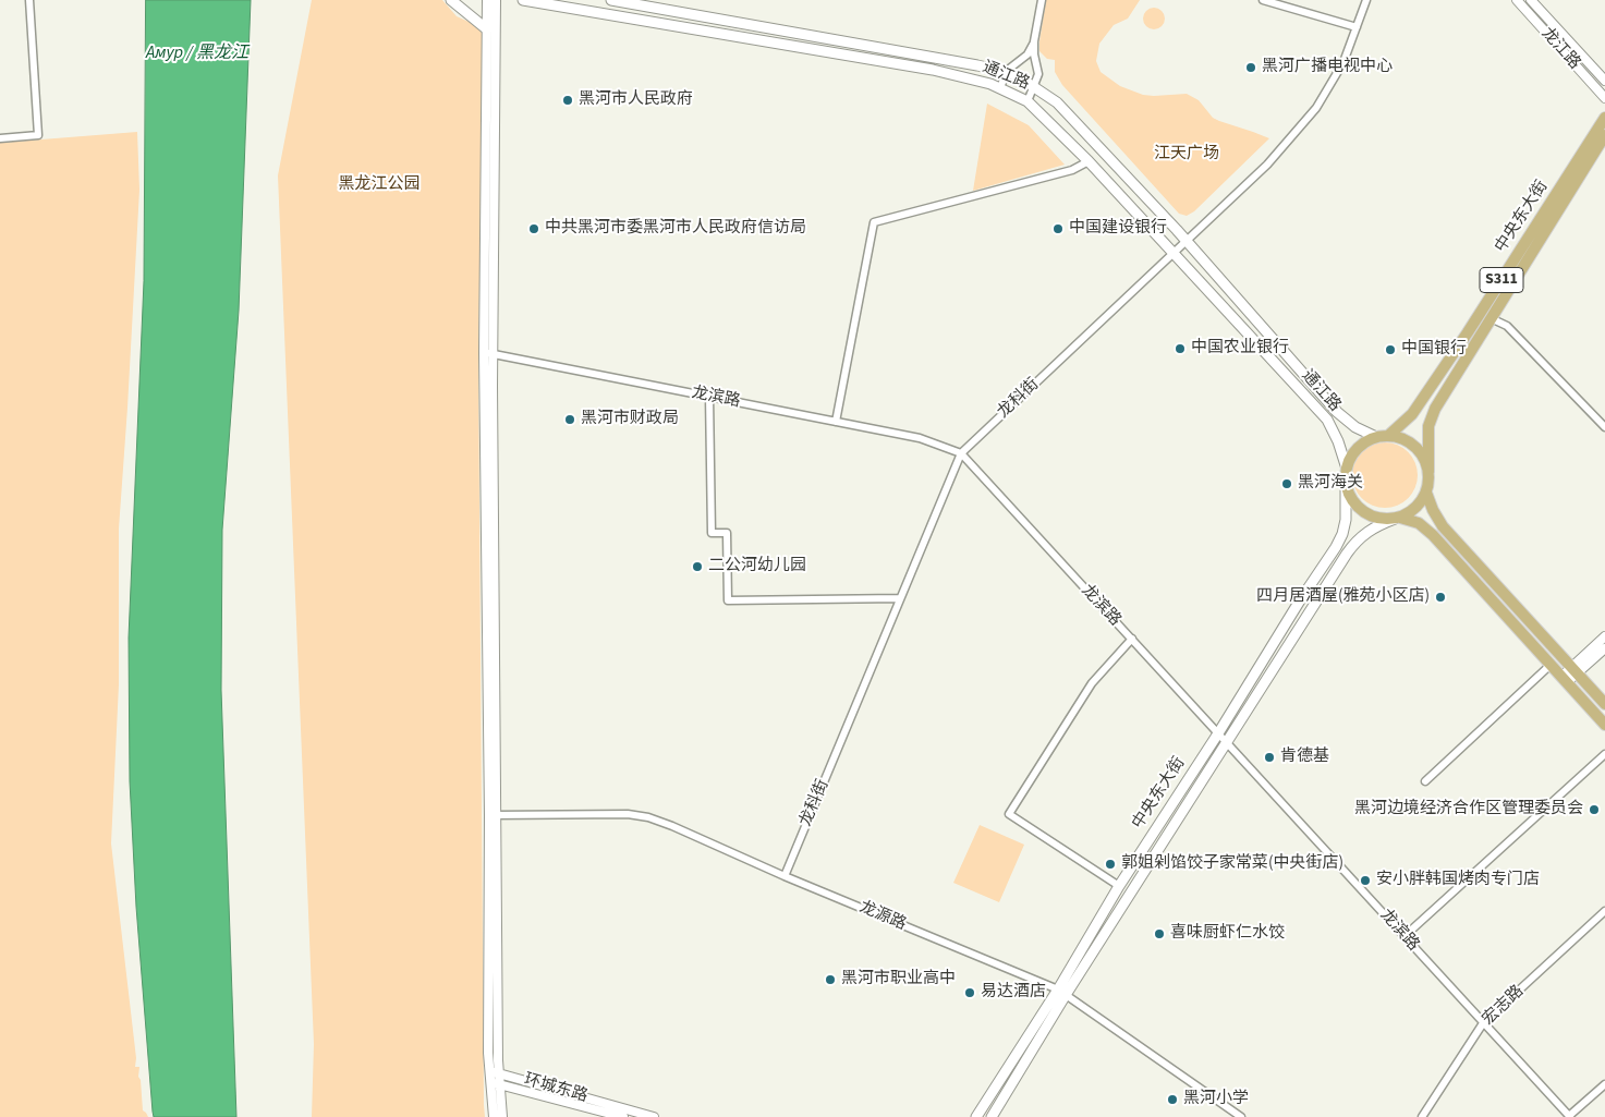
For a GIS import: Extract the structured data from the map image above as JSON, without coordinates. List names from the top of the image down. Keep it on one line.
{"streets":{"main road":["通江路","中央东大街","S311"],"street":["龙江路","龙滨路","龙科街","龙源路","宏志路","环城东路"]},"crossings":[["通江路","中央东大街"],["通江路","龙科街"],["中央东大街","龙滨路"],["中央东大街","龙源路"],["龙滨路","龙科街"],["龙滨路","宏志路"],["龙科街","龙源路"]],"water":["Амур / 黑龙江"],"parks":["江天广场","黑龙江公园"],"places":["黑河广播电视中心","黑河市人民政府","中共黑河市委黑河市人民政府信访局","中国建设银行","中国农业银行","中国银行","黑河市财政局","黑河海关","二公河幼儿园","四月居酒屋(雅苑小区店)","肯德基","黑河边境经济合作区管理委员会","郭姐剁馅饺子家常菜(中央街店)","安小胖韩国烤肉专门店","喜味厨虾仁水饺","黑河市职业高中","易达酒店","黑河小学"]}
